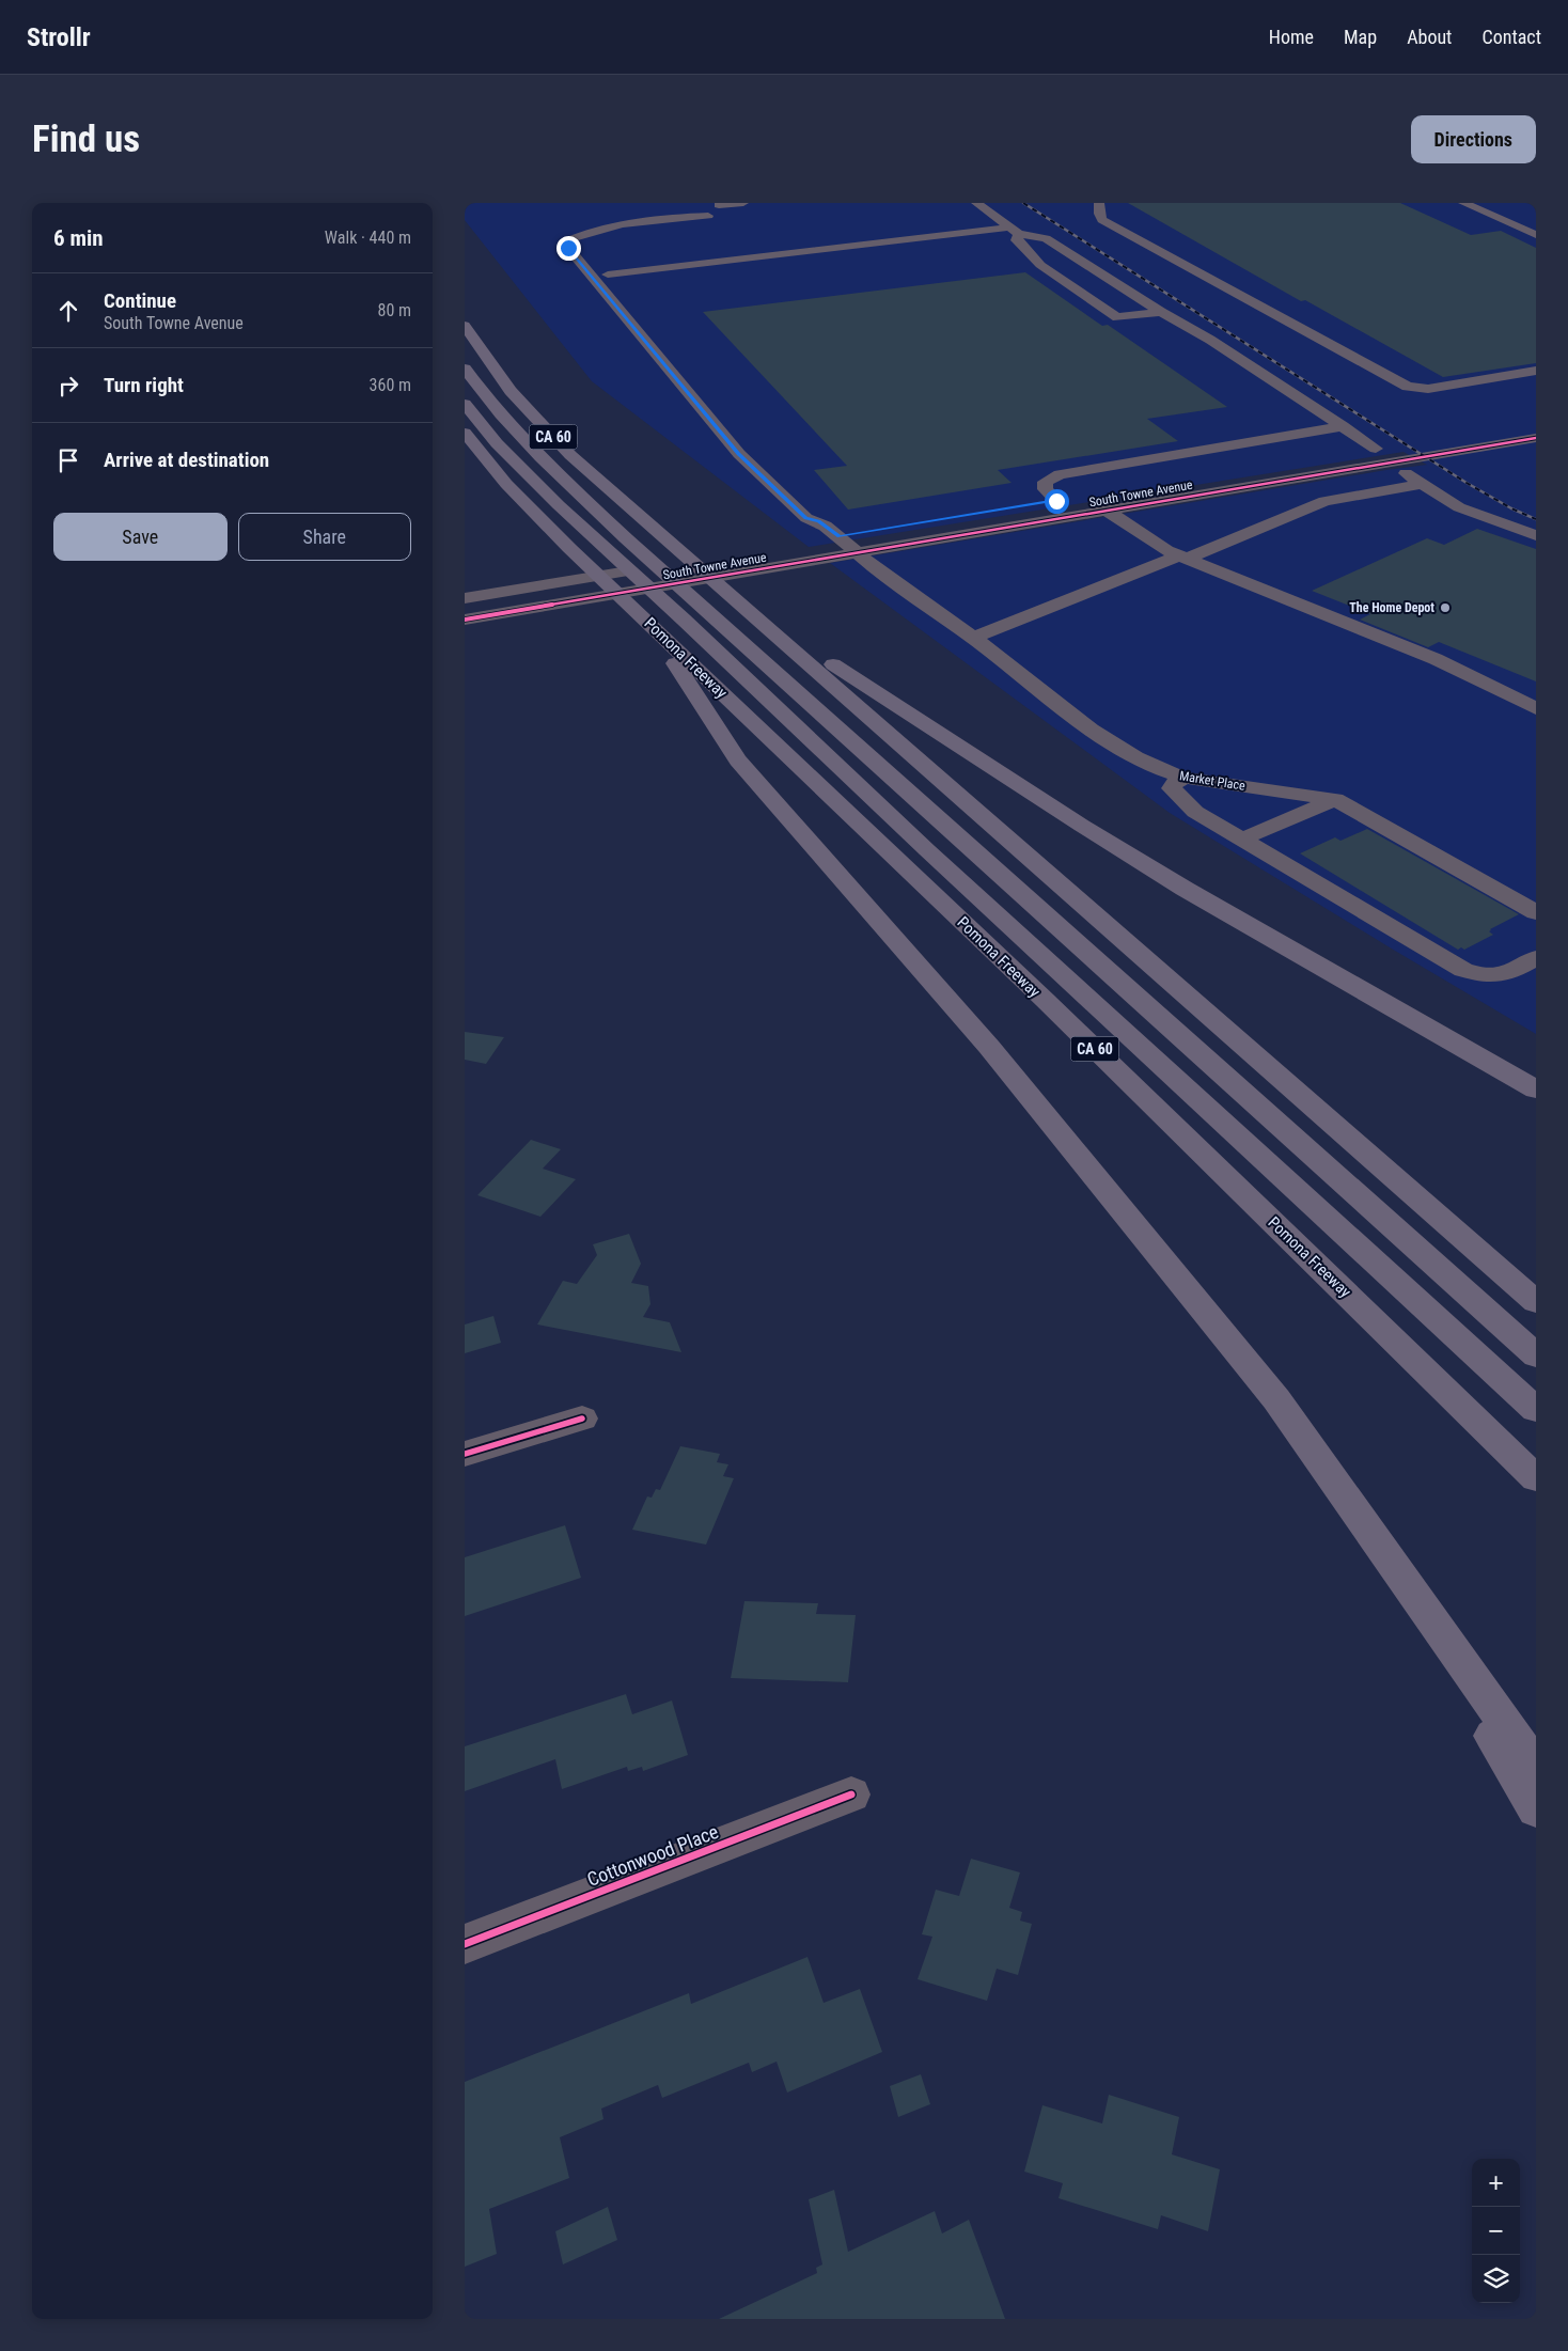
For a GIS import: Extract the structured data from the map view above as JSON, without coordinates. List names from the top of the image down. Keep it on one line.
{"streets":{"highway":["CA 60","Pomona Freeway"],"street":["South Towne Avenue","Market Place","Cottonwood Place"]},"crossings":[["South Towne Avenue","Market Place"]],"places":["The Home Depot"],"page":{"header":"Strollr","nav":["Home","Map","About","Contact"],"buttons":["Directions",["Save","Share"]],"title":"Find us","heading":["6 min","Walk · 440 m"],"list":[["Continue","South Towne Avenue","80 m"],["Turn right","360 m"],"Arrive at destination"],"map_buttons":["+","−"]}}
